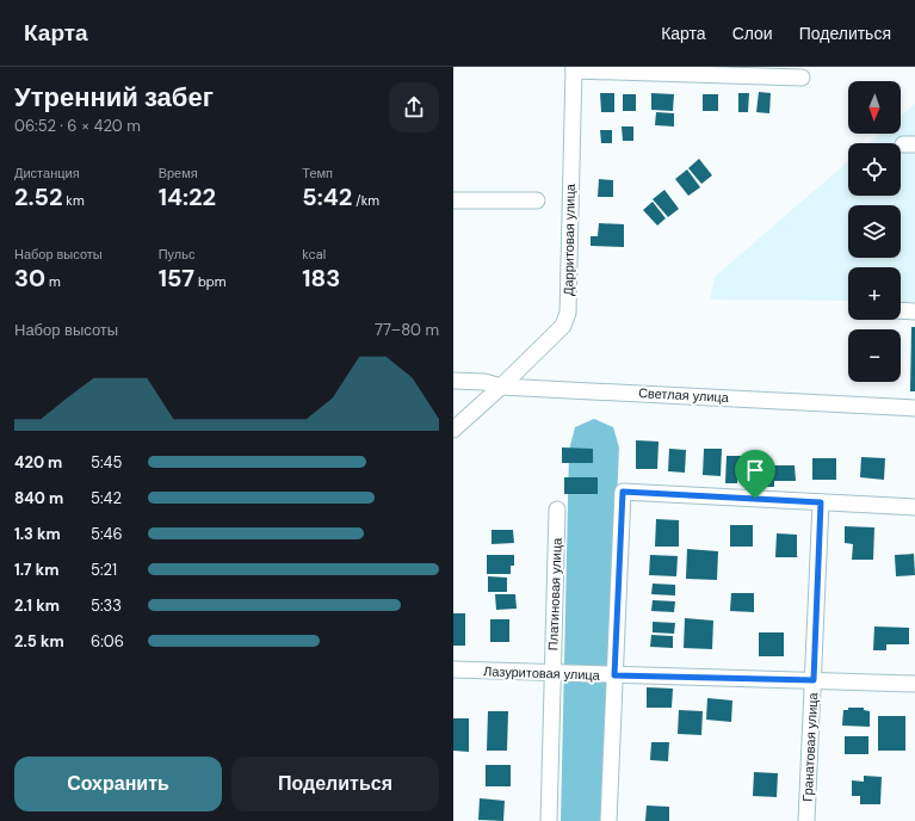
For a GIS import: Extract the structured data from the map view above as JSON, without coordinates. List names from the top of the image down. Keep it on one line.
{"streets":{"street":["Дарритовая улица","Светлая улица","Платиновая улица","Лазуритовая улица","Гранатовая улица"]},"crossings":[["Дарритовая улица","Светлая улица"],["Платиновая улица","Лазуритовая улица"],["Лазуритовая улица","Гранатовая улица"]],"north":"bottom","page":{"header":"Карта","nav":["Карта","Слои","Поделиться"],"heading":["Утренний забег","06:52 · 6 × 420 m"],"map_buttons":["+","−"],"stats":[["Дистанция","2.52 km"],["Время","14:22"],["Темп","5:42 /km"],["Набор высоты","30 m"],["Пульс","157 bpm"],["kcal","183"]],"chart":["Набор высоты","77–80 m"],"list":[{"name":"420 m","note":"5:45"},{"name":"840 m","note":"5:42"},{"name":"1.3 km","note":"5:46"},{"name":"1.7 km","note":"5:21"},{"name":"2.1 km","note":"5:33"},{"name":"2.5 km","note":"6:06"}],"buttons":["Сохранить","Поделиться"]}}
